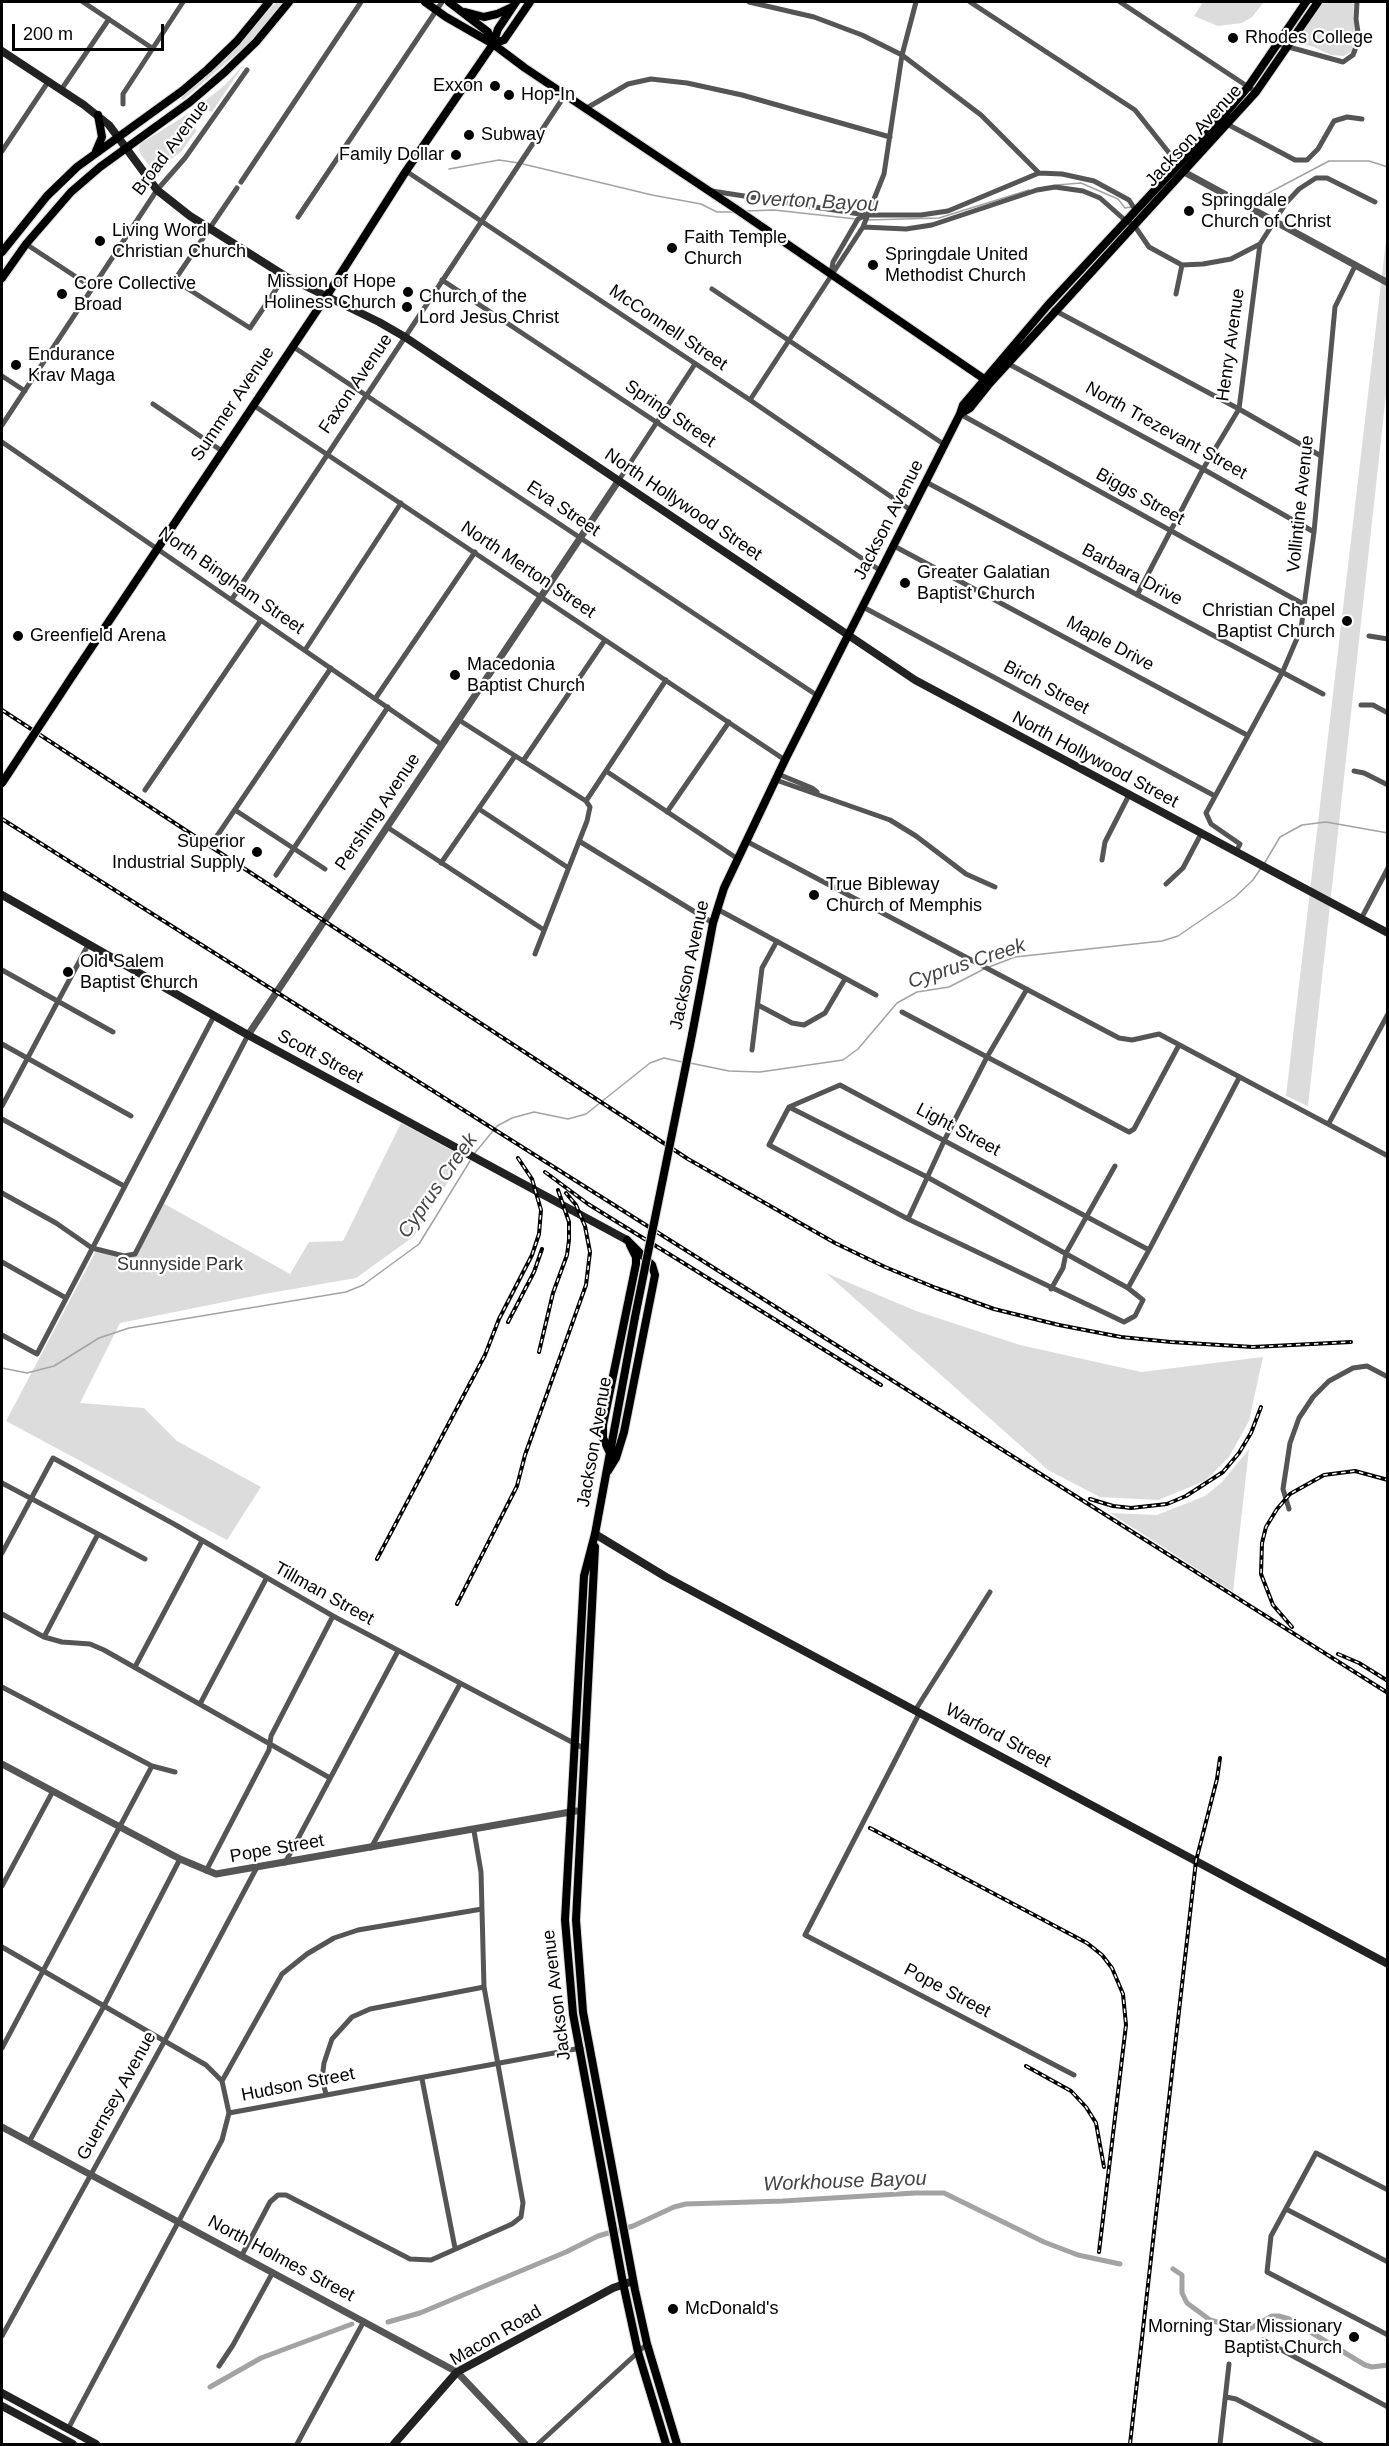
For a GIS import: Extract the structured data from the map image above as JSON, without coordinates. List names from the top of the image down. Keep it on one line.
{"streets":{"main road":["Jackson Avenue","Summer Avenue","North Hollywood Street","Scott Street","Warford Street","Macon Road"],"street":["Broad Avenue","McConnell Street","Henry Avenue","Faxon Avenue","Spring Street","North Trezevant Street","Biggs Street","Vollintine Avenue","Eva Street","North Merton Street","Barbara Drive","North Bingham Street","Maple Drive","Birch Street","Pershing Avenue","Light Street","Tillman Street","Pope Street","Hudson Street","Guernsey Avenue","North Holmes Street"]},"crossings":[["Jackson Avenue","McConnell Street"],["Jackson Avenue","Spring Street"],["Jackson Avenue","North Trezevant Street"],["Jackson Avenue","Biggs Street"],["Jackson Avenue","North Hollywood Street"],["Jackson Avenue","Eva Street"],["Jackson Avenue","North Merton Street"],["Jackson Avenue","Barbara Drive"],["Jackson Avenue","Maple Drive"],["Jackson Avenue","Birch Street"],["Jackson Avenue","Tillman Street"],["Jackson Avenue","Warford Street"],["Jackson Avenue","Pope Street"],["Jackson Avenue","Hudson Street"],["Jackson Avenue","Macon Road"],["Broad Avenue","North Hollywood Street"],["McConnell Street","Faxon Avenue"],["McConnell Street","Summer Avenue"],["McConnell Street","Pershing Avenue"],["Henry Avenue","North Trezevant Street"],["Henry Avenue","Biggs Street"],["Henry Avenue","Barbara Drive"],["Faxon Avenue","Spring Street"],["Faxon Avenue","North Hollywood Street"],["Faxon Avenue","Eva Street"],["Faxon Avenue","North Merton Street"],["Faxon Avenue","North Bingham Street"],["Summer Avenue","North Hollywood Street"],["Summer Avenue","Eva Street"],["Summer Avenue","North Merton Street"],["Summer Avenue","North Bingham Street"],["Spring Street","Pershing Avenue"],["North Trezevant Street","Vollintine Avenue"],["Biggs Street","Vollintine Avenue"],["Vollintine Avenue","North Hollywood Street"],["Vollintine Avenue","Barbara Drive"],["Vollintine Avenue","Maple Drive"],["Vollintine Avenue","Birch Street"],["North Hollywood Street","Pershing Avenue"],["Eva Street","Pershing Avenue"],["North Merton Street","Pershing Avenue"],["North Bingham Street","Pershing Avenue"],["Pershing Avenue","Scott Street"],["Warford Street","Pope Street"],["Pope Street","Guernsey Avenue"],["Hudson Street","Guernsey Avenue"],["Guernsey Avenue","North Holmes Street"],["North Holmes Street","Macon Road"]],"water":["Overton Bayou","Cyprus Creek","Workhouse Bayou"],"parks":["Sunnyside Park"],"places":["Rhodes College","Exxon","Hop-In","Subway","Family Dollar","Springdale Church of Christ","Living Word Christian Church","Faith Temple Church","Springdale United Methodist Church","Mission of Hope Holiness Church","Core Collective Broad","Church of the Lord Jesus Christ","Endurance Krav Maga","Greater Galatian Baptist Church","Christian Chapel Baptist Church","Greenfield Arena","Macedonia Baptist Church","Superior Industrial Supply","True Bibleway Church of Memphis","Old Salem Baptist Church","McDonald's","Morning Star Missionary Baptist Church"],"scale_bar":"200 m"}
